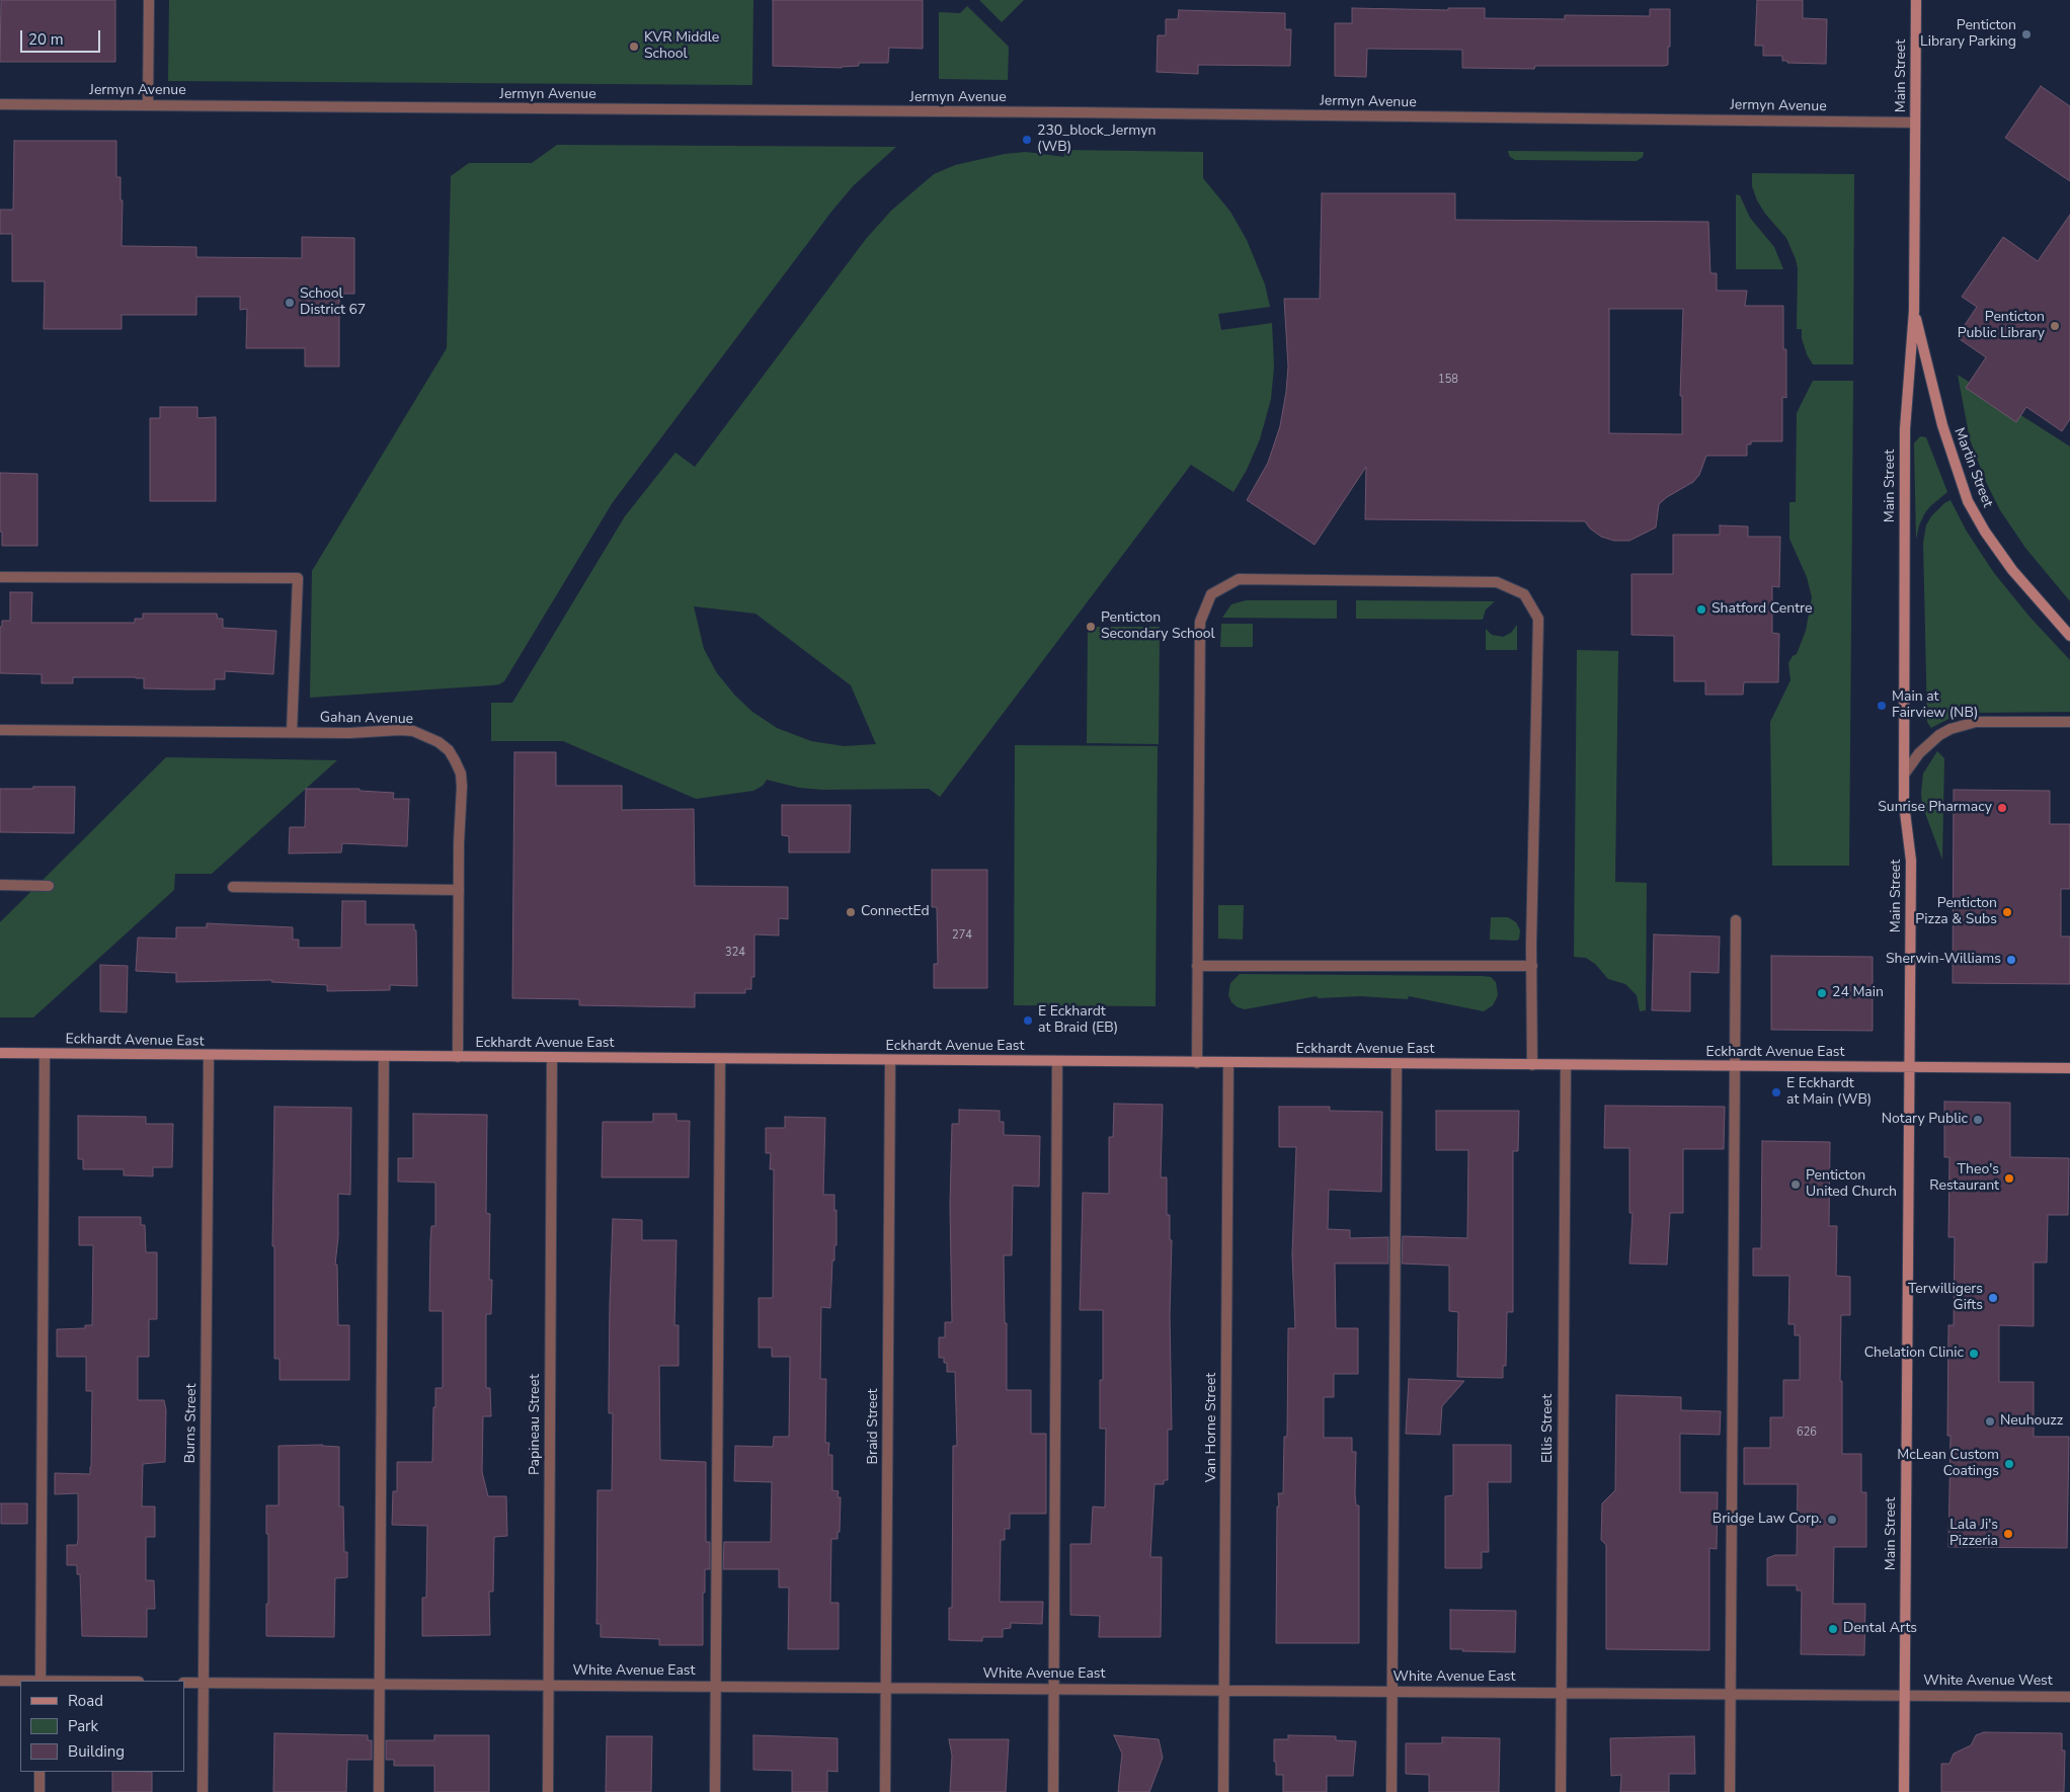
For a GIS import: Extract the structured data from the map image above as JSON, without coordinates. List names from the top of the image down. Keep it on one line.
{"streets":{"main road":["Main Street","Martin Street","Eckhardt Avenue East"],"street":["Jermyn Avenue","Gahan Avenue","Burns Street","Papineau Street","Braid Street","Van Horne Street","Ellis Street","White Avenue East","White Avenue West"]},"crossings":[["Main Street","Jermyn Avenue"],["Main Street","Martin Street"],["Main Street","Eckhardt Avenue East"],["Main Street","White Avenue East"],["Main Street","White Avenue West"],["Gahan Avenue","Eckhardt Avenue East"],["Eckhardt Avenue East","Burns Street"],["Eckhardt Avenue East","Papineau Street"],["Eckhardt Avenue East","Braid Street"],["Eckhardt Avenue East","Van Horne Street"],["Eckhardt Avenue East","Ellis Street"],["Burns Street","White Avenue East"],["Papineau Street","White Avenue East"],["Braid Street","White Avenue East"],["Van Horne Street","White Avenue East"],["Ellis Street","White Avenue East"],["White Avenue East","White Avenue West"]],"places":["Penticton Library Parking","KVR Middle School","230_block_Jermyn (WB)","School District 67","Penticton Public Library","Shatford Centre","Penticton Secondary School","Main at Fairview (NB)","Sunrise Pharmacy","ConnectEd","Penticton Pizza & Subs","Sherwin-Williams","24 Main","E Eckhardt at Braid (EB)","E Eckhardt at Main (WB)","Notary Public","Theo's Restaurant","Penticton United Church","Terwilligers Gifts","Chelation Clinic","Neuhouzz","McLean Custom Coatings","Bridge Law Corp.","Lala Ji's Pizzeria","Dental Arts"],"house_numbers":["158","274","324","626"],"legend":["Road","Park","Building"],"scale_bar":"20 m"}
